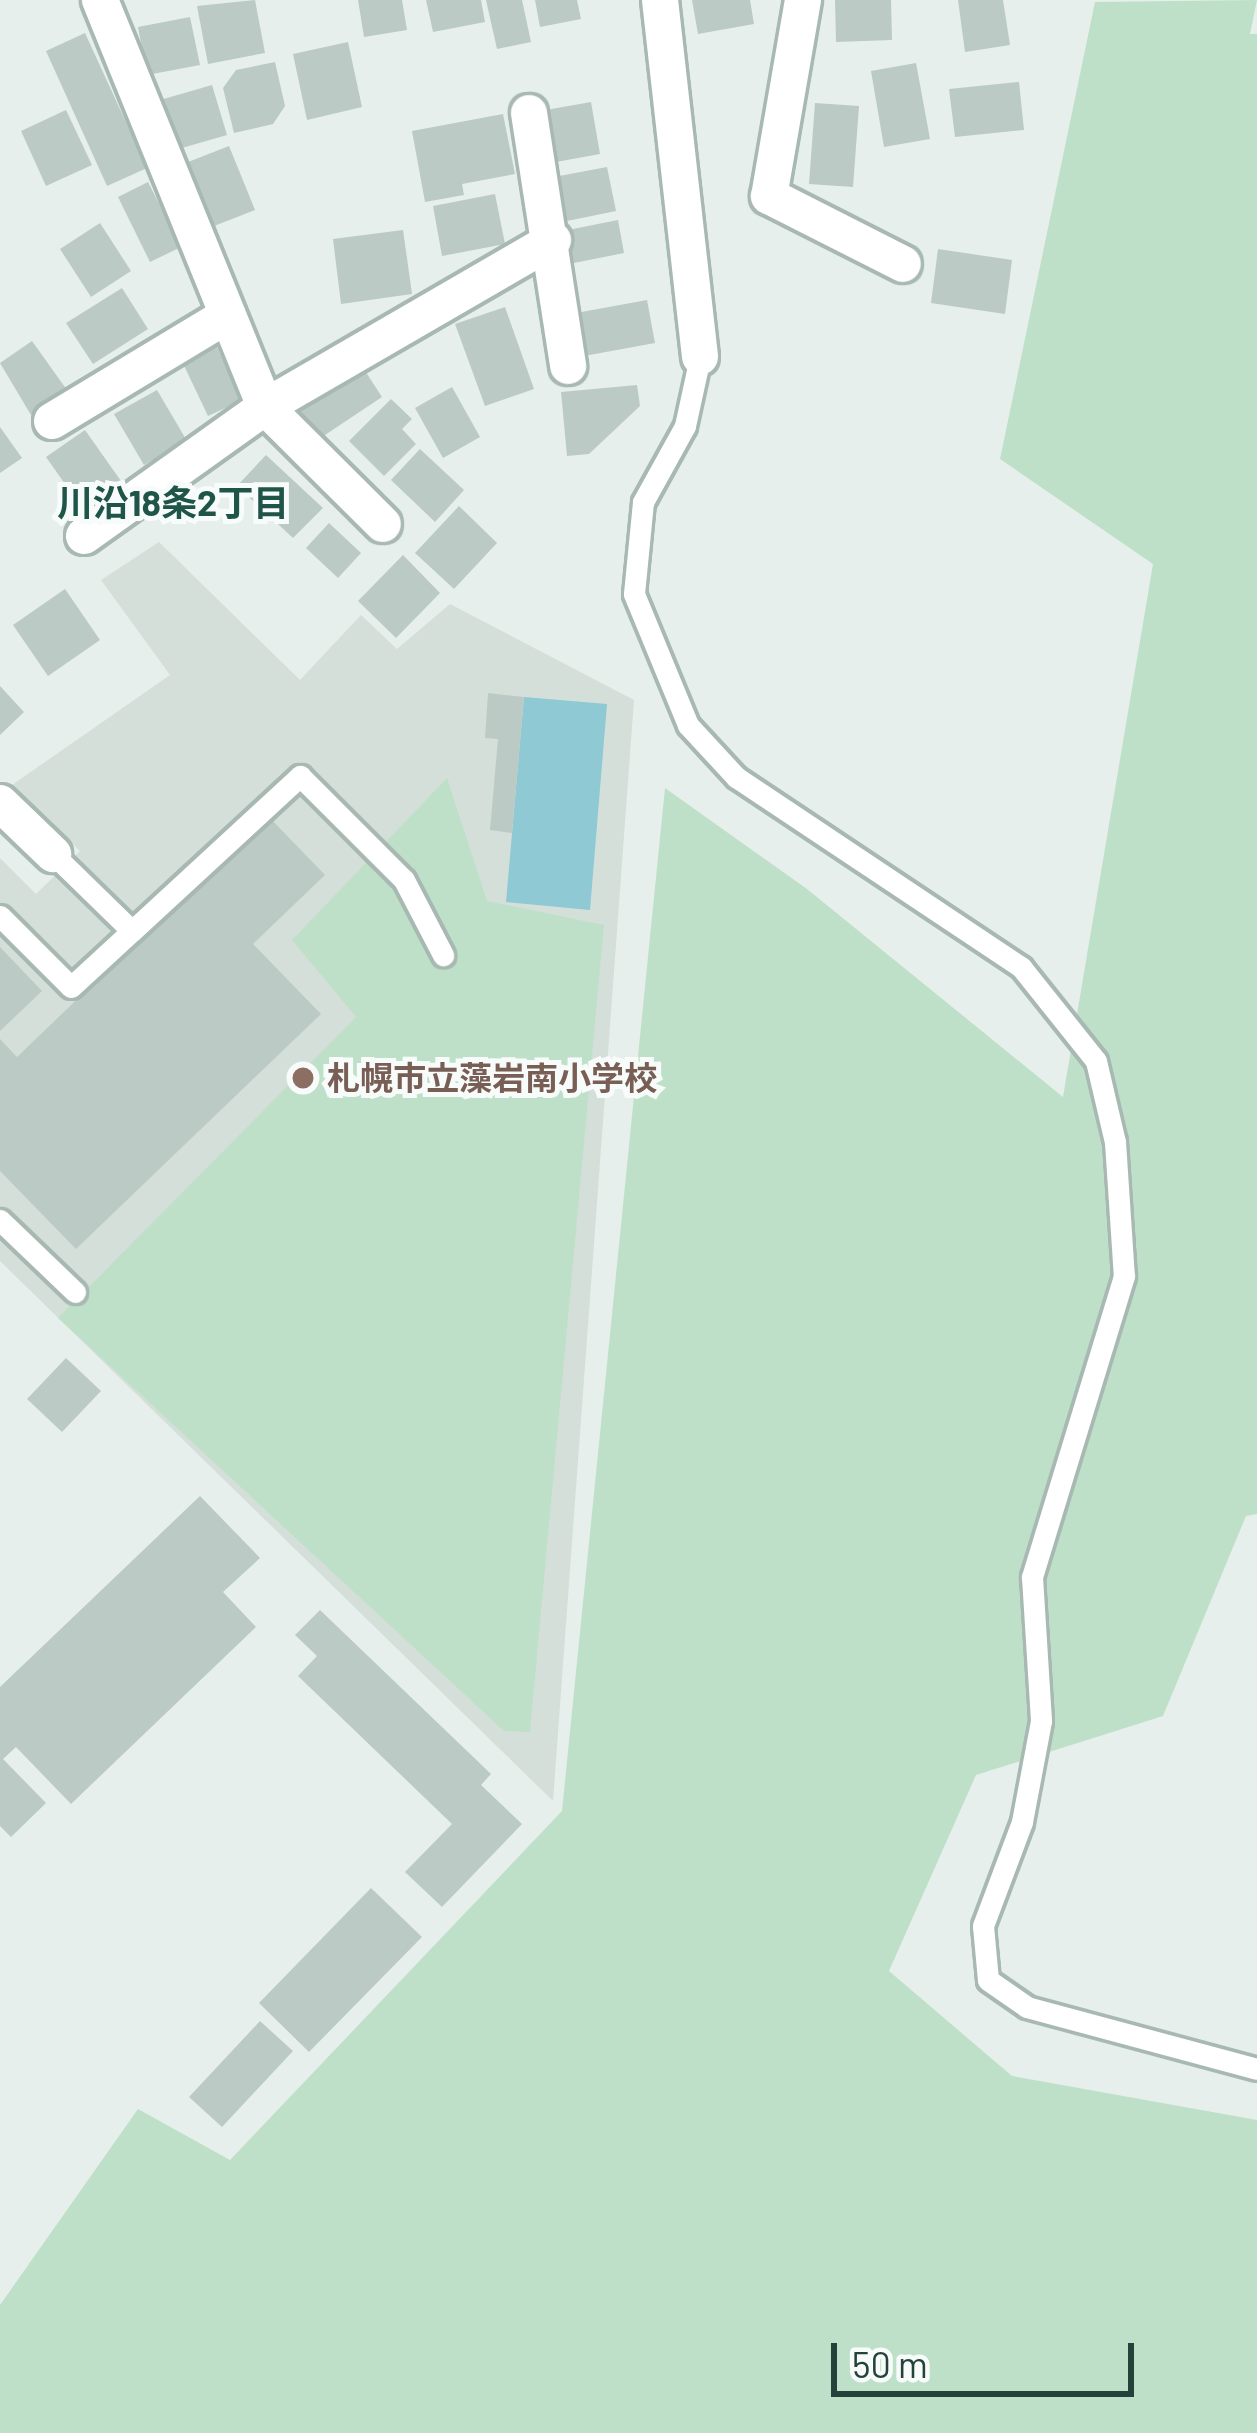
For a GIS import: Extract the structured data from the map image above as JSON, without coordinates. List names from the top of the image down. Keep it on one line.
{"districts":["川沿18条2丁目"],"places":["札幌市立藻岩南小学校"],"scale_bar":"50 m"}
